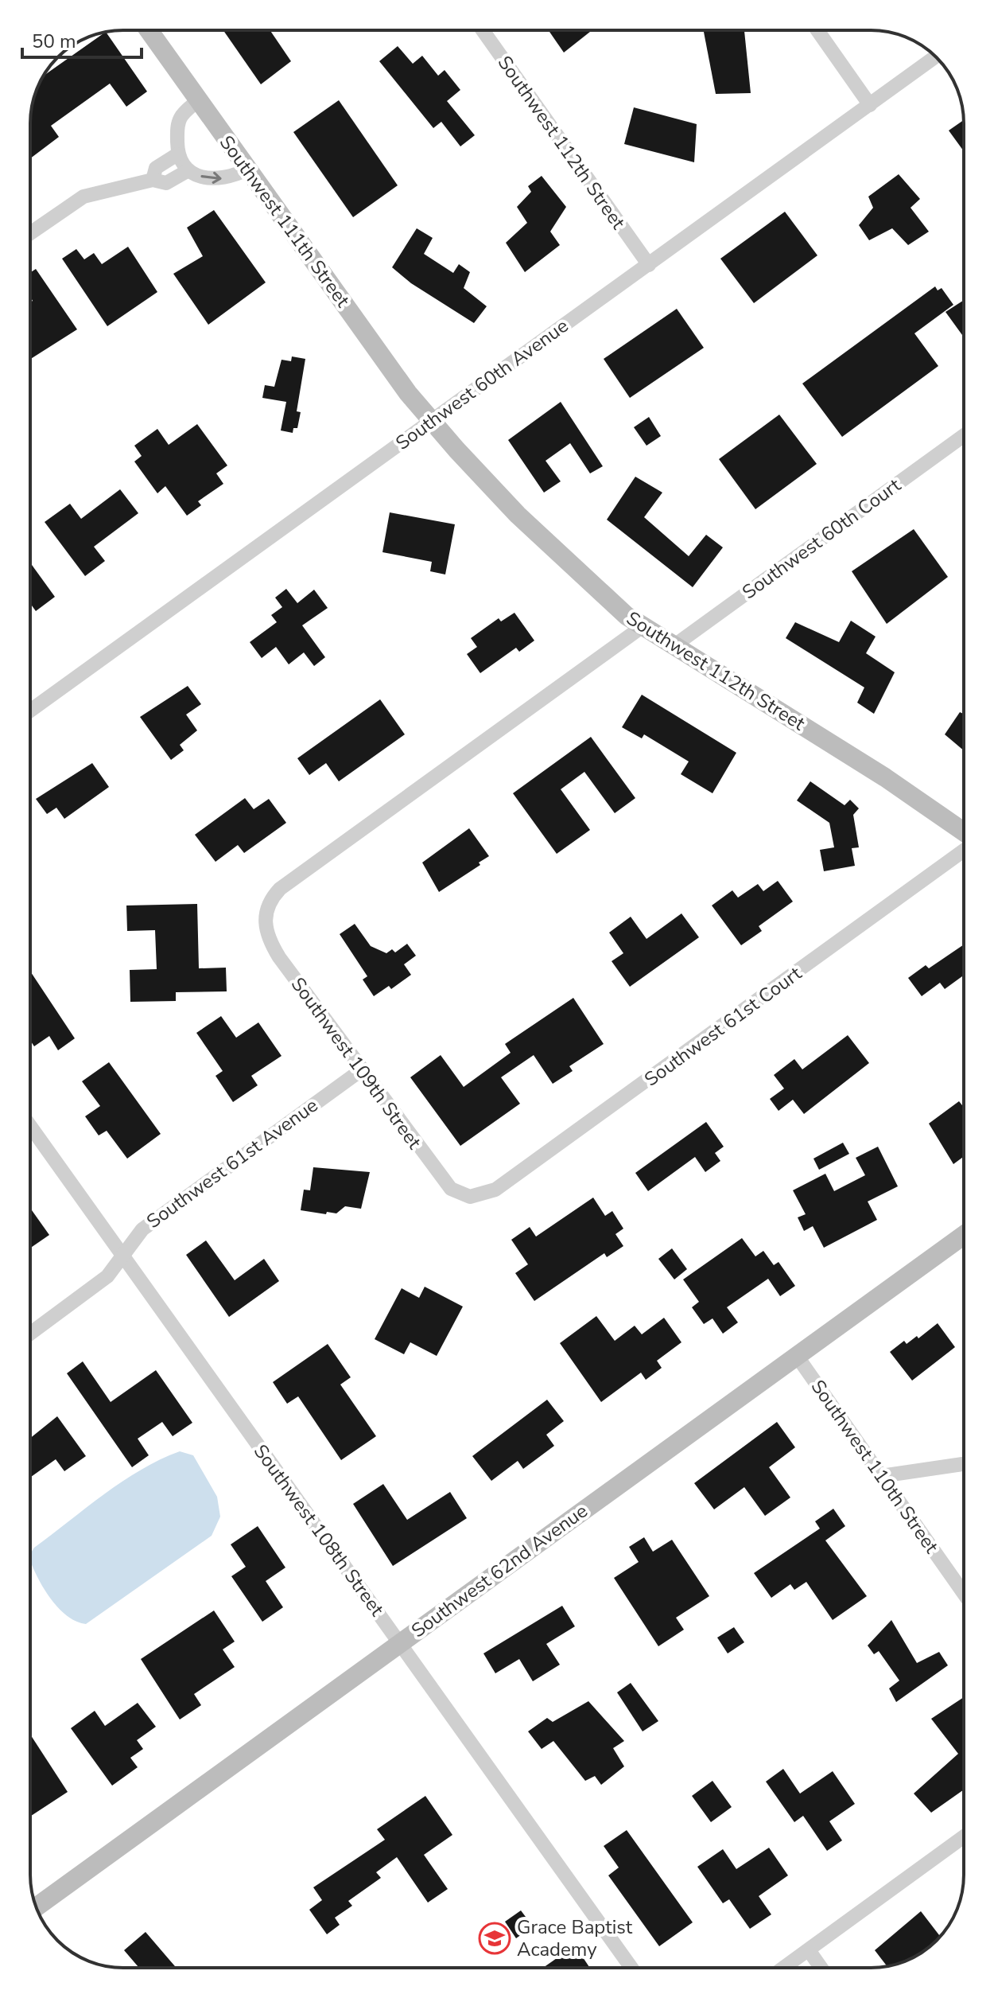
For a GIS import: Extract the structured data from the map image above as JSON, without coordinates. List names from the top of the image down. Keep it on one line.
{"streets":{"main road":["Southwest 112th Street","Southwest 111th Street","Southwest 62nd Avenue"],"street":["Southwest 60th Avenue","Southwest 60th Court","Southwest 61st Court","Southwest 109th Street","Southwest 61st Avenue","Southwest 110th Street","Southwest 108th Street"]},"crossings":[["Southwest 112th Street","Southwest 111th Street"],["Southwest 112th Street","Southwest 60th Avenue"],["Southwest 112th Street","Southwest 60th Court"],["Southwest 112th Street","Southwest 109th Street"],["Southwest 111th Street","Southwest 60th Avenue"],["Southwest 61st Court","Southwest 109th Street"],["Southwest 109th Street","Southwest 61st Avenue"],["Southwest 61st Avenue","Southwest 108th Street"],["Southwest 110th Street","Southwest 62nd Avenue"],["Southwest 108th Street","Southwest 62nd Avenue"]],"places":{"school or university":["Grace Baptist Academy"]},"scale_bar":"50 m"}
